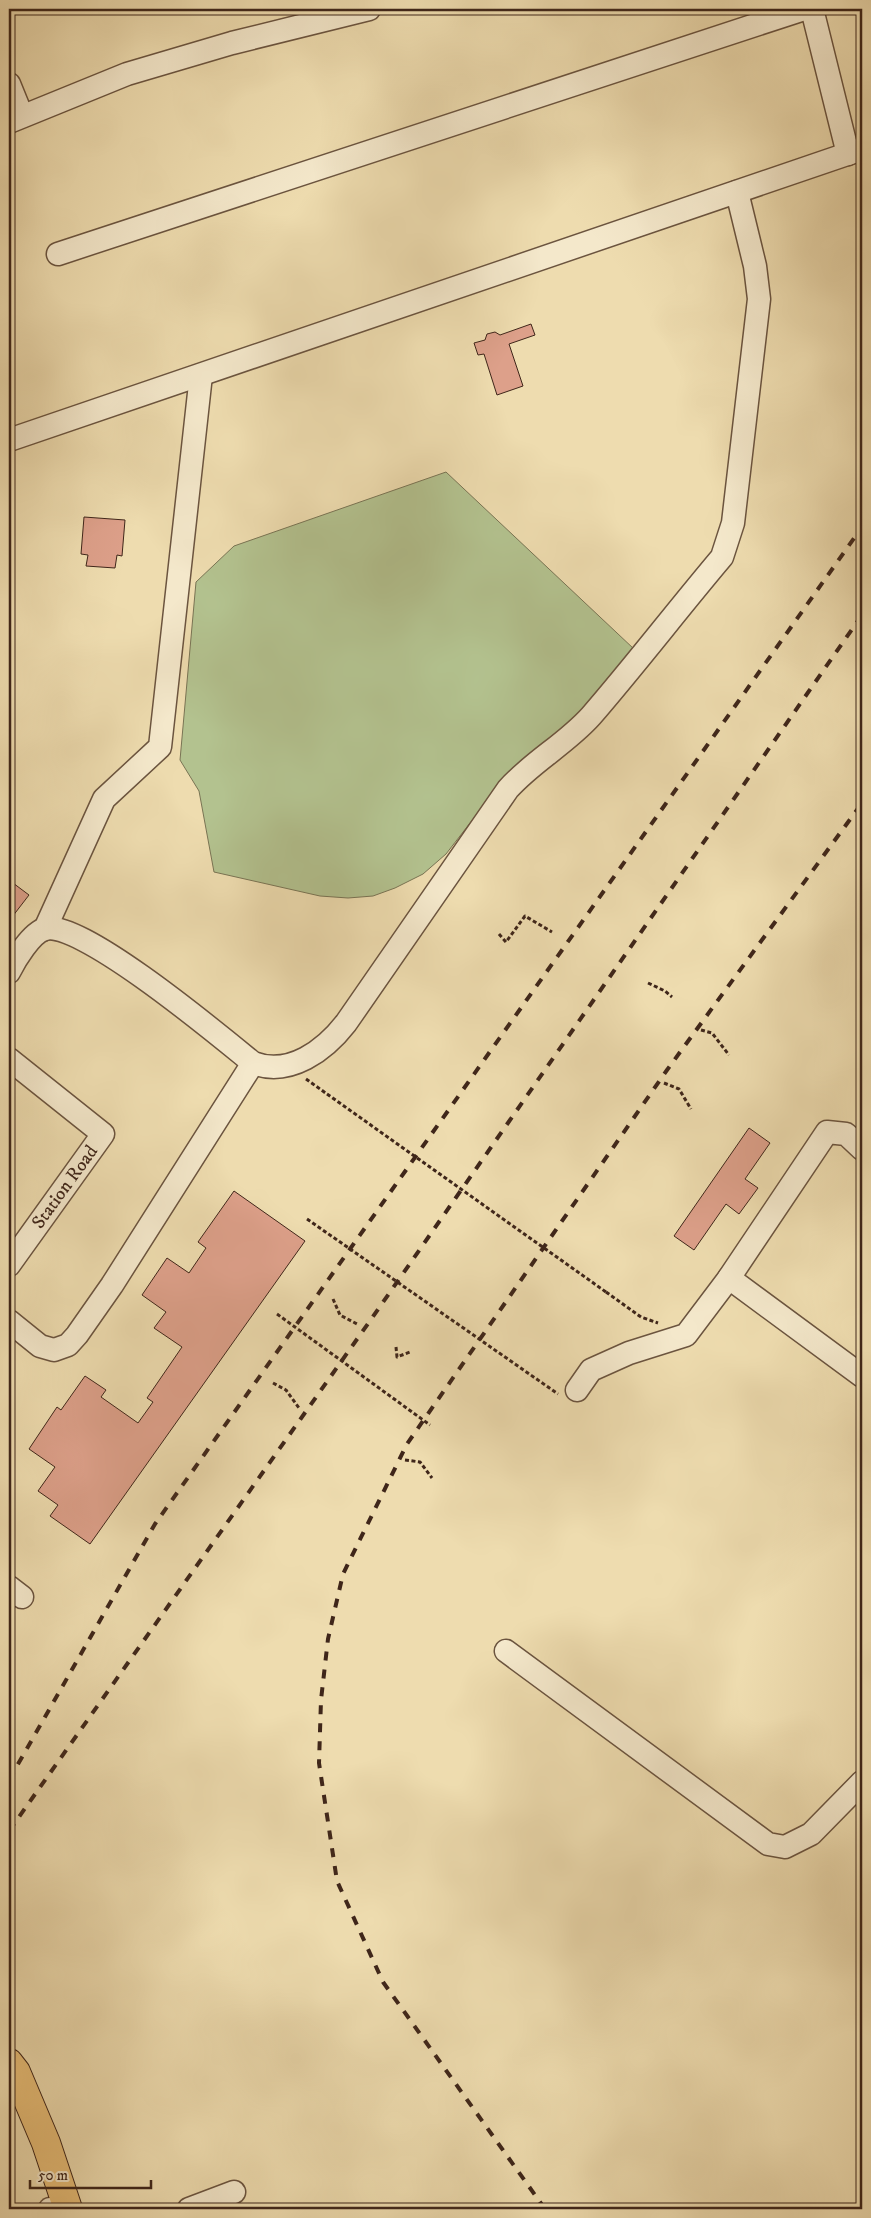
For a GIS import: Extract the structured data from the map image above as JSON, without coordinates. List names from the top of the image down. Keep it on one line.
{"streets":{"street":["Station Road"]},"scale_bar":"50 m"}
